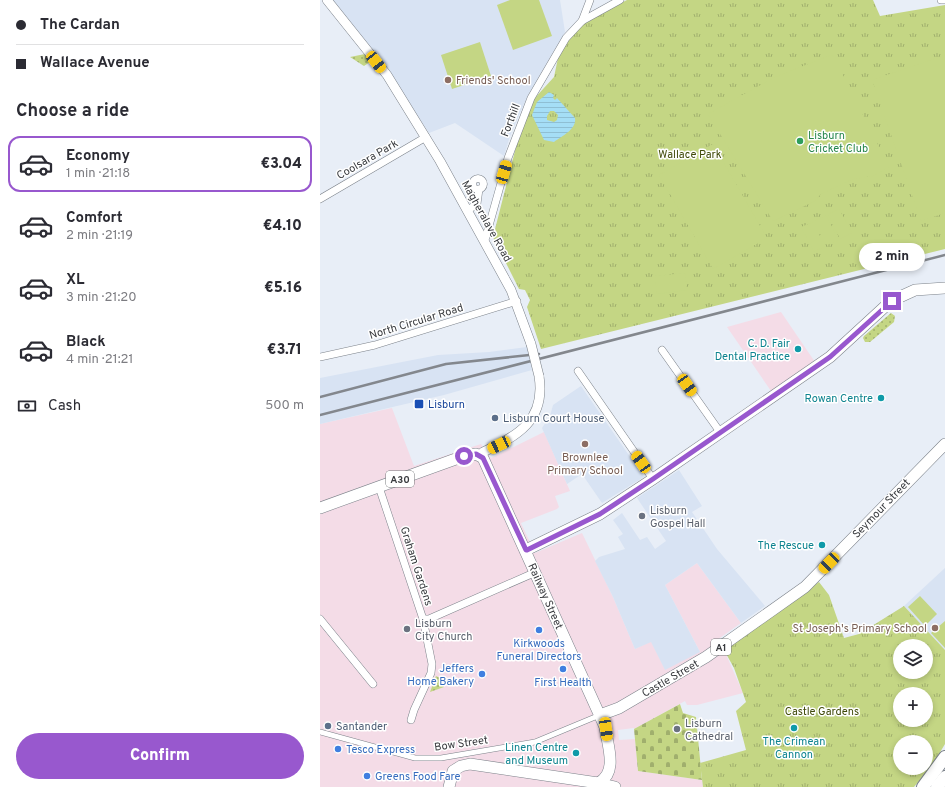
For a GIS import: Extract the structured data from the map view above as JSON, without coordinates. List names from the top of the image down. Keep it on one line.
{"streets":{"main road":["A30","Seymour Street","Railway Street","A1","Castle Street"],"street":["Forthill","Coolsara Park","Magheralave Road","North Circular Road","Graham Gardens","Bow Street"]},"crossings":[["Forthill","Magheralave Road"],["Coolsara Park","Magheralave Road"],["Magheralave Road","North Circular Road"],["Magheralave Road","A30"],["Magheralave Road","Railway Street"],["A30","Graham Gardens"],["A30","Railway Street"],["Seymour Street","Castle Street"],["Railway Street","Castle Street"],["Railway Street","Bow Street"],["Castle Street","Bow Street"]],"parks":["Wallace Park","Castle Gardens"],"places":{"other":["Friends' School","Lisburn Cricket Club","C. D. Fair Dental Practice","Rowan Centre","Lisburn Court House","Brownlee Primary School","Lisburn Gospel Hall","The Rescue","St Joseph's Primary School","Lisburn City Church","Kirkwoods Funeral Directors","First Health","Jeffers Home Bakery","Santander","The Crimean Cannon","Lisburn Cathedral","Tesco Express","Linen Centre and Museum","Greens Food Fare"],"transit":["Lisburn"]},"page":{"banner":["The Cardan","Wallace Avenue"],"heading":"Choose a ride","list":[{"name":"Economy","note":"1 min · 21:18","value":"€3.04"},{"name":"Comfort","note":"2 min · 21:19","value":"€4.10"},{"name":"XL","note":"3 min · 21:20","value":"€5.16"},{"name":"Black","note":"4 min · 21:21","value":"€3.71"}],"bubble":"2 min","pay":["Cash","500 m"],"map_buttons":["+","−"],"buttons":"Confirm"}}
